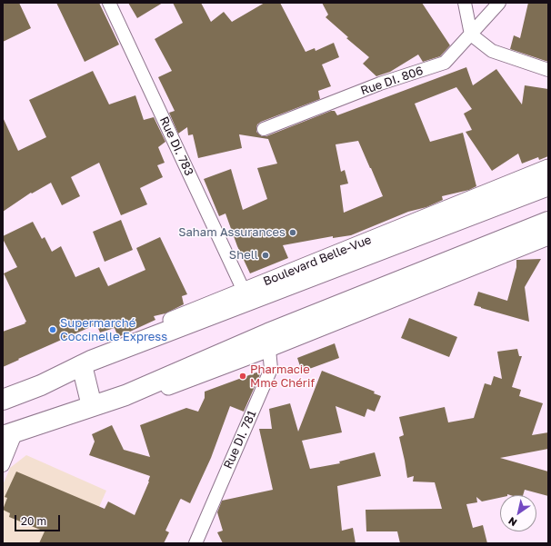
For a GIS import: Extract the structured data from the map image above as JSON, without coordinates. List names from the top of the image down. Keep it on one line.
{"streets":{"main road":["Boulevard Belle-Vue"],"street":["Rue DI. 806","Rue DI. 783","Rue DI. 781"]},"crossings":[["Rue DI. 783","Boulevard Belle-Vue"]],"places":["Saham Assurances","Shell","Supermarché Coccinelle Express","Pharmacie Mme Chérif"],"scale_bar":"20 m","north":"bottom left"}
